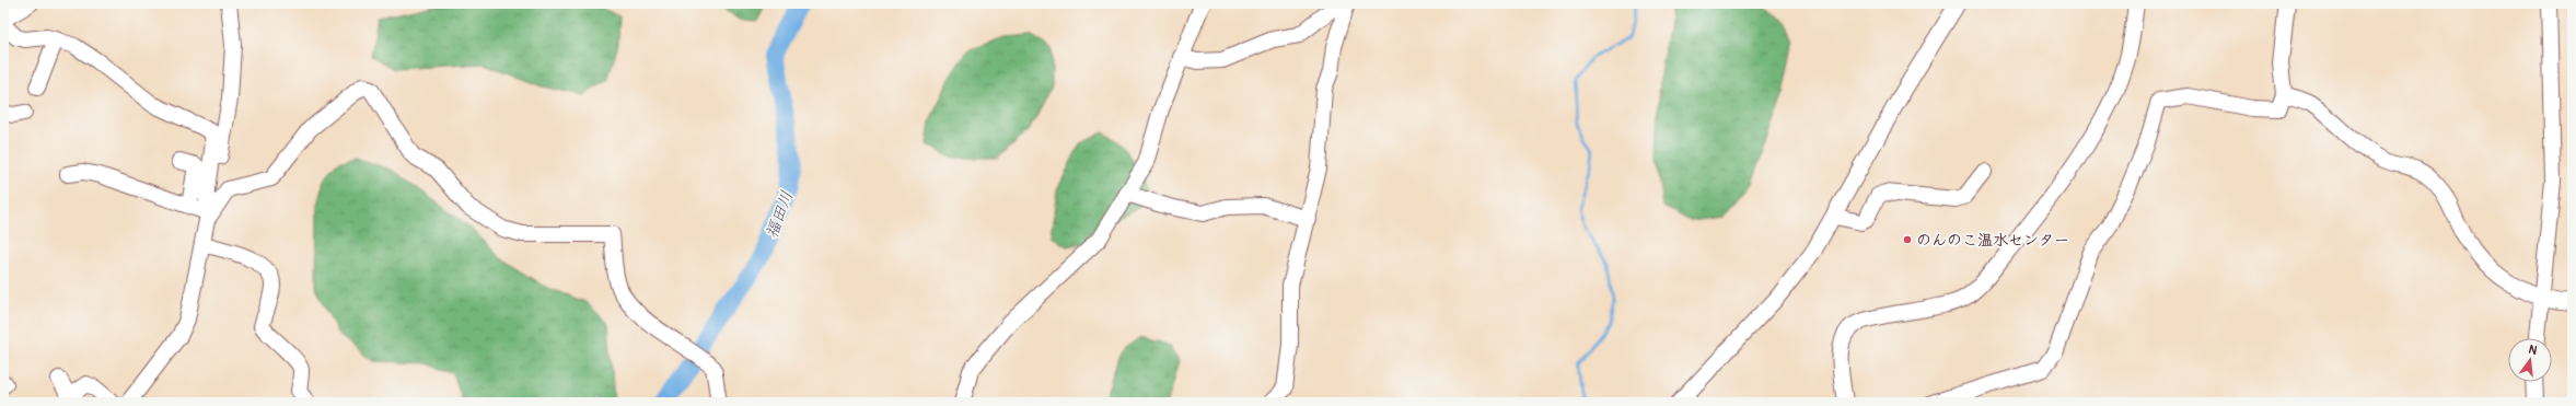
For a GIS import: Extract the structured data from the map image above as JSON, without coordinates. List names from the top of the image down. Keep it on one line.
{"water":["福田川"],"places":["のんのこ温水センター"],"north":"top"}
